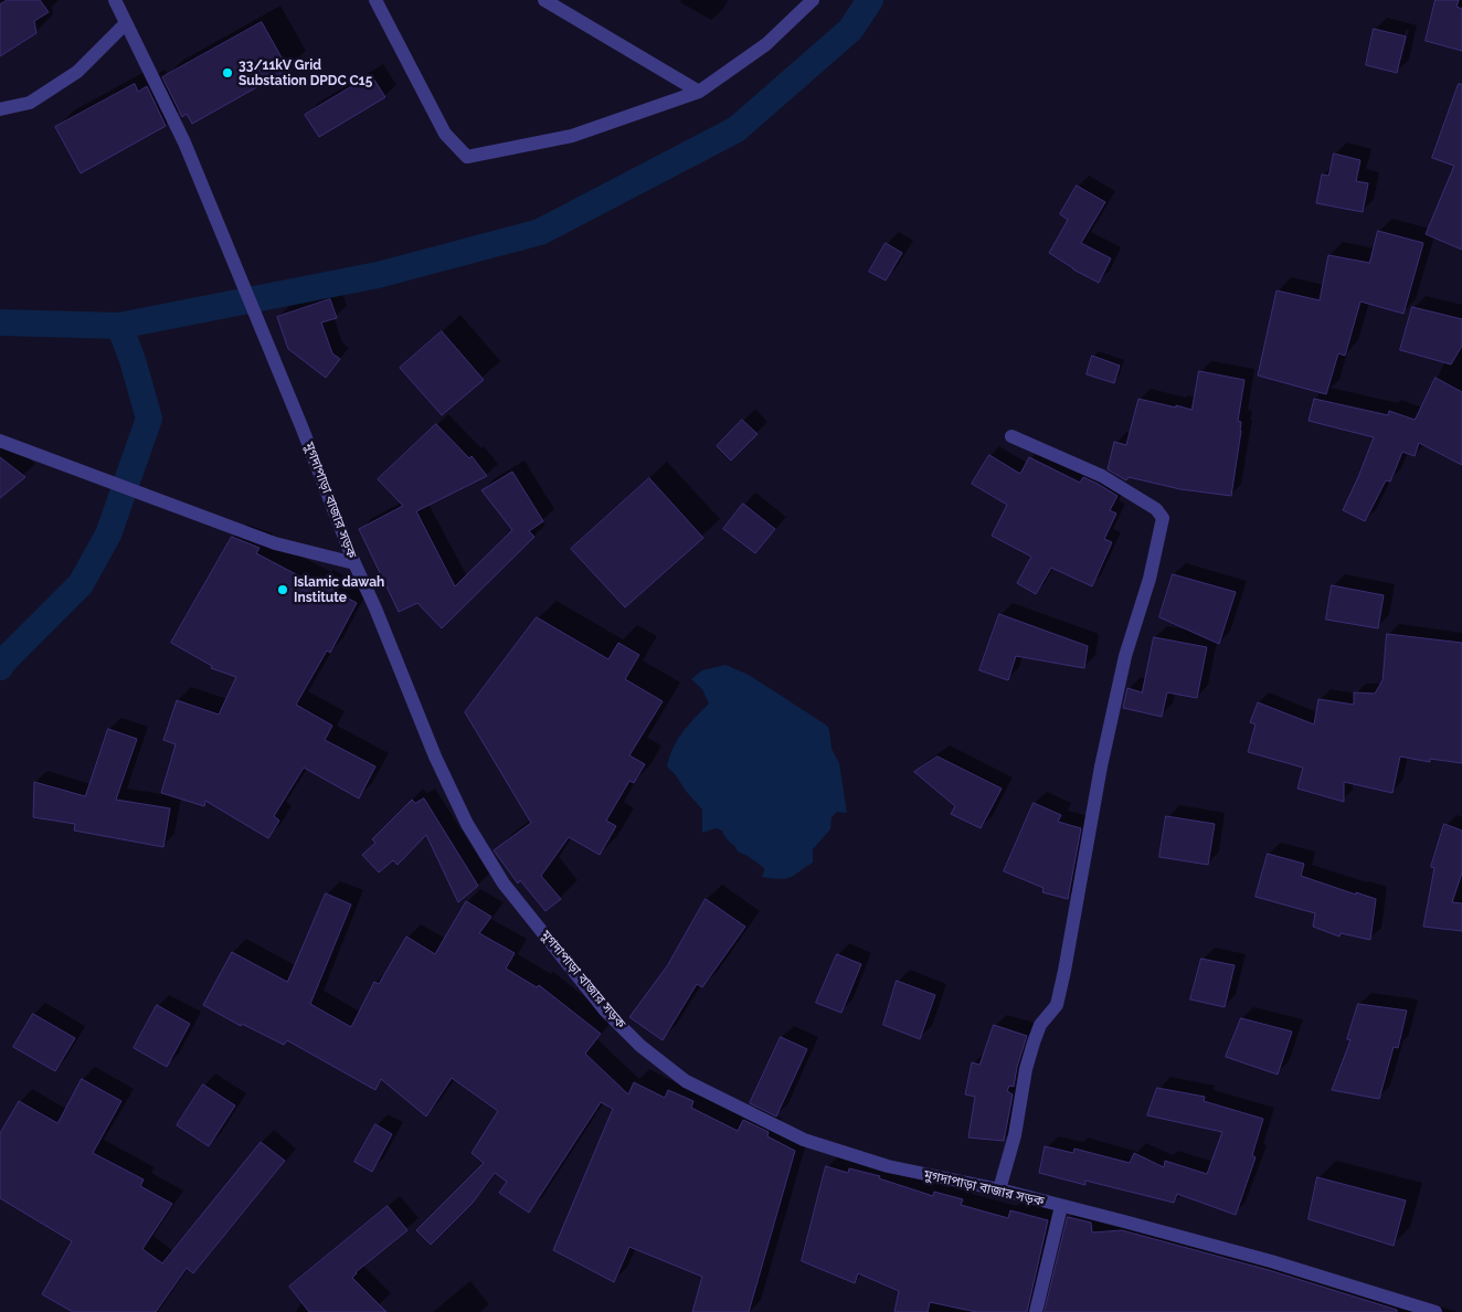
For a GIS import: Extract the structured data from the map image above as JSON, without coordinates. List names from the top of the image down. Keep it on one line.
{"streets":{"street":["মুগদাপাড়া বাজার সড়ক"]},"places":["33/11kV Grid Substation DPDC C15","Islamic dawah Institute"]}
